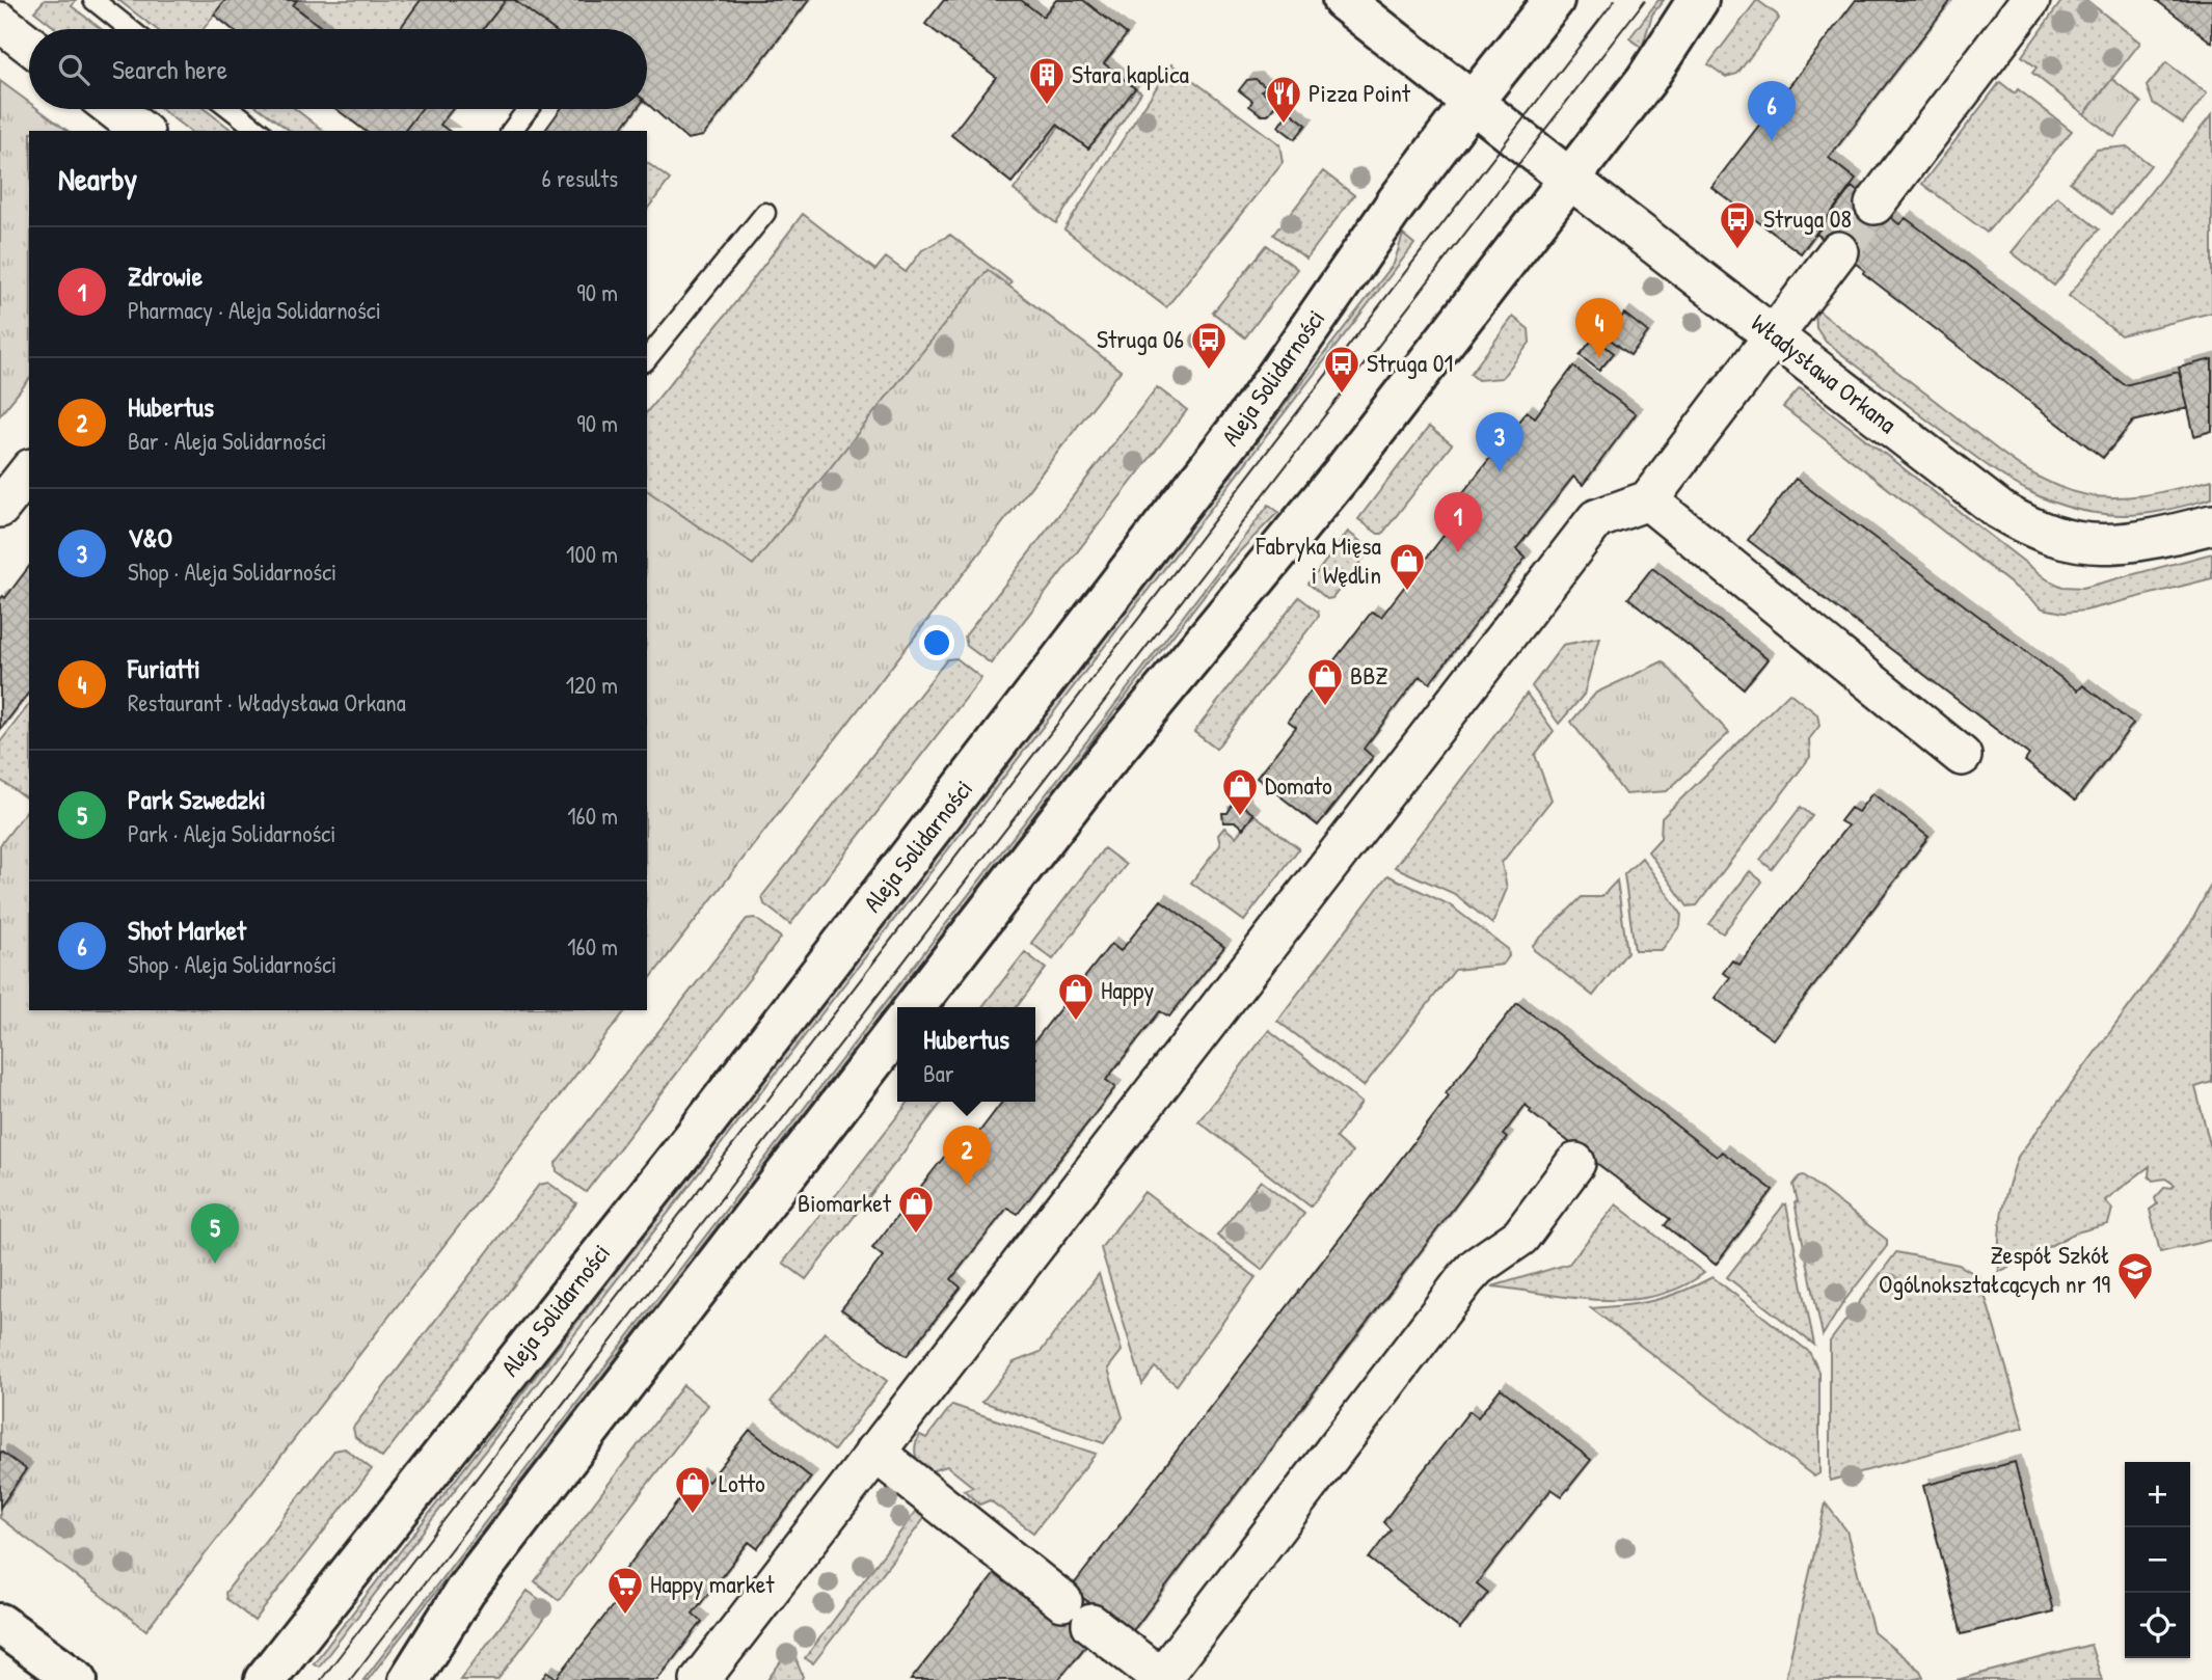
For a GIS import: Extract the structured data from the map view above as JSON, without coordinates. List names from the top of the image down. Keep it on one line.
{"streets":{"street":["Władysława Orkana","Aleja Solidarności"]},"crossings":[["Władysława Orkana","Aleja Solidarności"]],"places":{"building":["Stara kaplica"],"restaurant":["Pizza Point"],"bus stop":["Struga 08","Struga 06","Struga 01"],"shop":["Fabryka Mięsa i Wędlin","BBZ","Domato","Happy","Biomarket","Lotto"],"school or university":["Zespół Szkół Ogólnokształcących nr 19"],"supermarket":["Happy market"]},"page":{"search":"Search here","pins":["6","4","3","1","2","5"],"heading":["Nearby","6 results"],"list":[{"mark":"1","name":"Zdrowie","note":"Pharmacy · Aleja Solidarności","value":"90 m"},{"mark":"2","name":"Hubertus","note":"Bar · Aleja Solidarności","value":"90 m"},{"mark":"3","name":"V&O","note":"Shop · Aleja Solidarności","value":"100 m"},{"mark":"4","name":"Furiatti","note":"Restaurant · Władysława Orkana","value":"120 m"},{"mark":"5","name":"Park Szwedzki","note":"Park · Aleja Solidarności","value":"160 m"},{"mark":"6","name":"Shot Market","note":"Shop · Aleja Solidarności","value":"160 m"}],"popup":["Hubertus","Bar"],"map_buttons":["+","−"]}}
